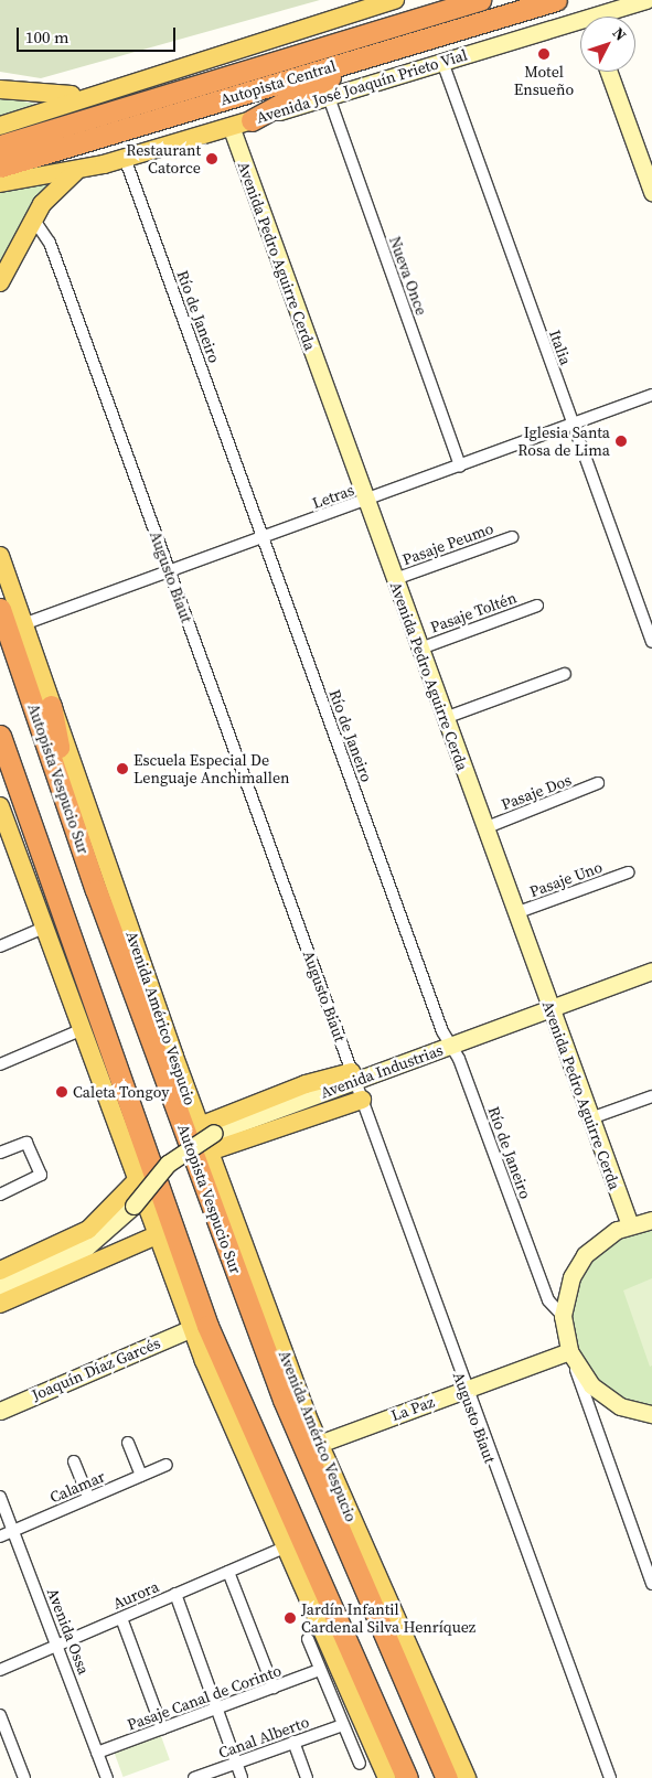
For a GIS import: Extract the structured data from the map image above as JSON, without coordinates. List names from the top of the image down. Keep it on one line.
{"streets":{"highway":["Autopista Central","Autopista Vespucio Sur"],"main road":["Avenida José Joaquín Prieto Vial","Avenida Américo Vespucio"],"street":["Avenida Pedro Aguirre Cerda","Nueva Once","Río de Janeiro","Italia","Letras","Pasaje Peumo","Augusto Biaut","Pasaje Toltén","Pasaje Dos","Pasaje Uno","Avenida Industrias","Joaquín Díaz Garcés","La Paz","Calamar","Aurora","Avenida Ossa","Pasaje Canal de Corinto","Canal Alberto"]},"crossings":[["Avenida José Joaquín Prieto Vial","Avenida Pedro Aguirre Cerda"],["Avenida José Joaquín Prieto Vial","Nueva Once"],["Avenida José Joaquín Prieto Vial","Río de Janeiro"],["Avenida José Joaquín Prieto Vial","Italia"],["Avenida José Joaquín Prieto Vial","Augusto Biaut"],["Avenida Pedro Aguirre Cerda","Letras"],["Avenida Pedro Aguirre Cerda","Pasaje Peumo"],["Avenida Pedro Aguirre Cerda","Pasaje Toltén"],["Avenida Pedro Aguirre Cerda","Pasaje Dos"],["Avenida Pedro Aguirre Cerda","Pasaje Uno"],["Avenida Pedro Aguirre Cerda","Avenida Industrias"],["Nueva Once","Letras"],["Río de Janeiro","Letras"],["Río de Janeiro","Avenida Industrias"],["Italia","Letras"],["Letras","Augusto Biaut"],["Letras","Avenida Américo Vespucio"],["Augusto Biaut","Avenida Industrias"],["Augusto Biaut","La Paz"],["Avenida Américo Vespucio","La Paz"],["Calamar","Avenida Ossa"],["Aurora","Avenida Ossa"],["Avenida Ossa","Pasaje Canal de Corinto"]],"places":["Motel Ensueño","Restaurant Catorce","Iglesia Santa Rosa de Lima","Escuela Especial De Lenguaje Anchimallen","Caleta Tongoy","Jardín Infantil Cardenal Silva Henríquez"],"scale_bar":"100 m","north":"top right"}
